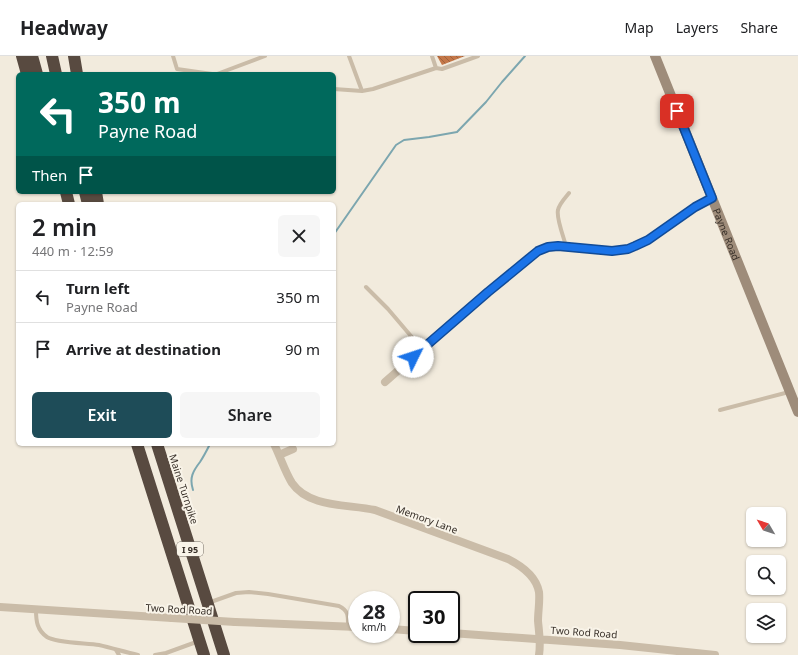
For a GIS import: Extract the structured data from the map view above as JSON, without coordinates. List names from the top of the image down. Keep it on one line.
{"streets":{"highway":["Maine Turnpike","I 95"],"main road":["Payne Road"],"street":["Memory Lane","Two Rod Road"]},"crossings":[["Memory Lane","Two Rod Road"]],"north":"top left","page":{"header":"Headway","nav":["Map","Layers","Share"],"turn":["350 m","Payne Road"],"then":"Then","heading":["2 min","440 m · 12:59"],"list":[{"name":"Turn left","note":"Payne Road","value":"350 m"},{"name":"Arrive at destination","value":"90 m"}],"buttons":["Exit","Share"],"speed":"28 km/h","limit":"30"}}
